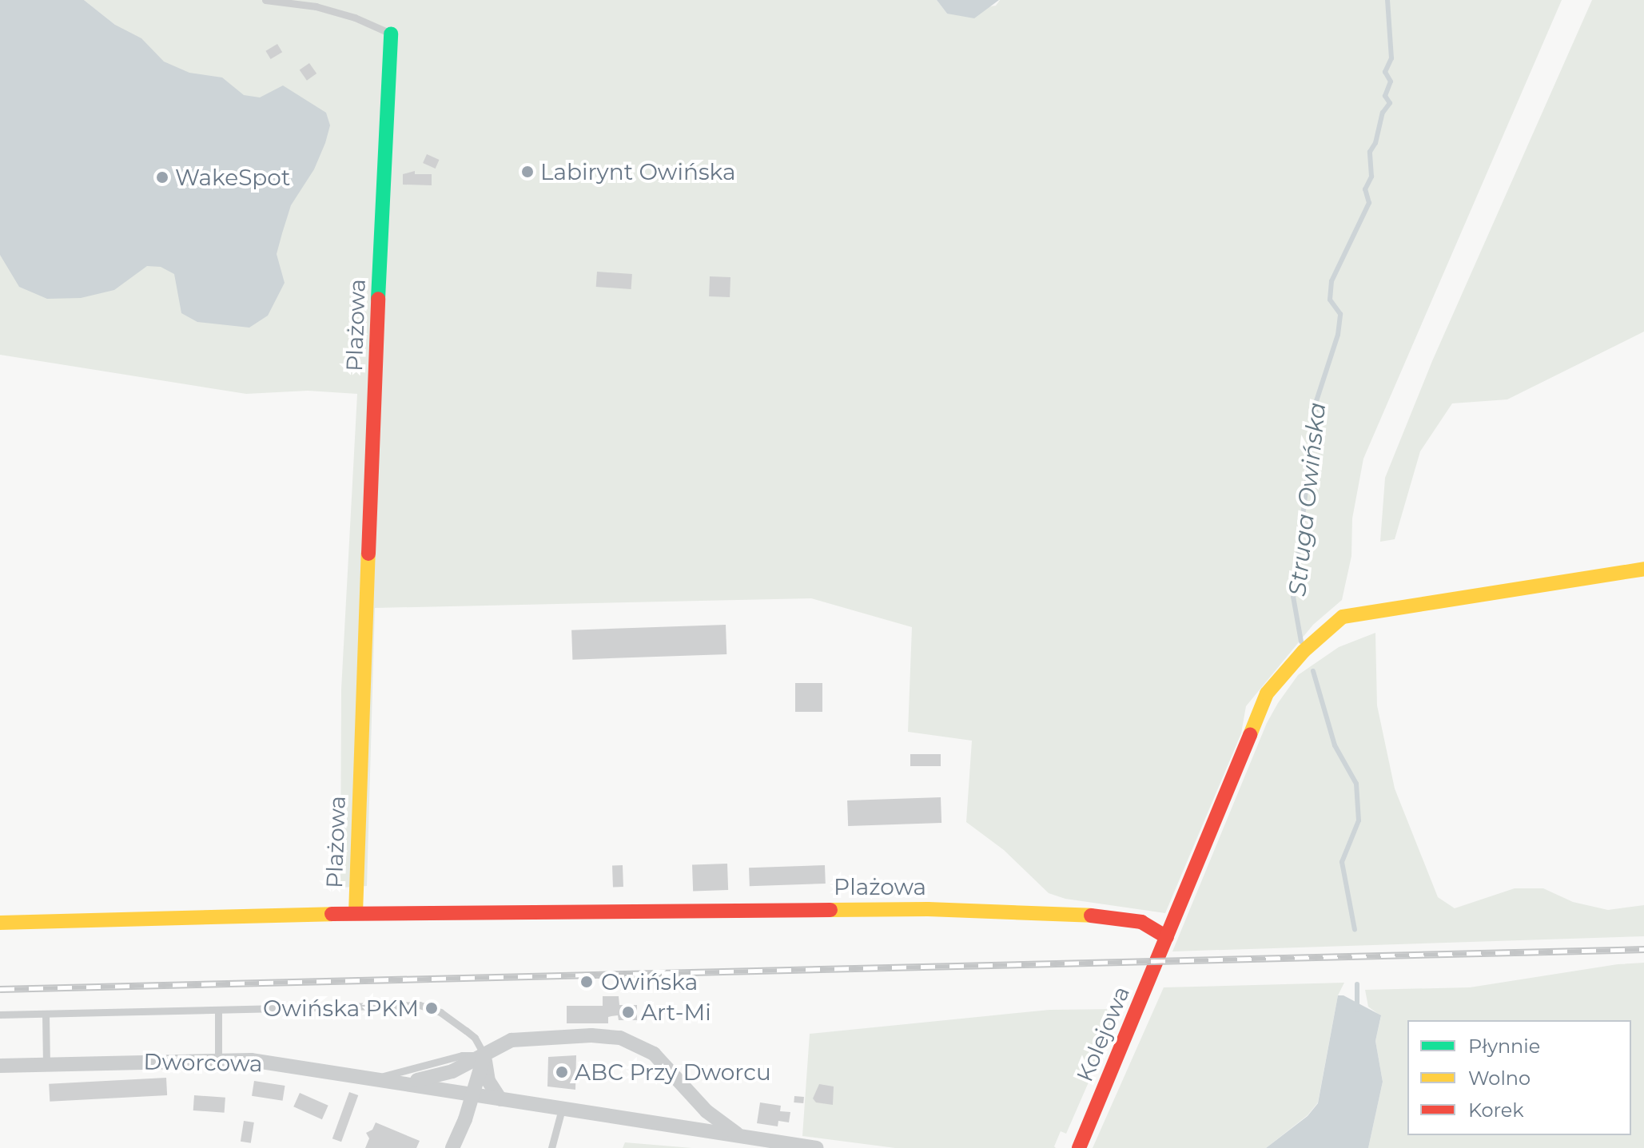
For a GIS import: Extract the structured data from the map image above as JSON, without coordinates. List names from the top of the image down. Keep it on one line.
{"streets":{"street":["Plażowa","Kolejowa","Dworcowa"]},"crossings":[["Plażowa","Kolejowa"]],"water":["Struga Owińska"],"places":["Labirynt Owińska","WakeSpot","Owińska","Owińska PKM","Art-Mi","ABC Przy Dworcu"],"legend":["Płynnie","Wolno","Korek"]}
